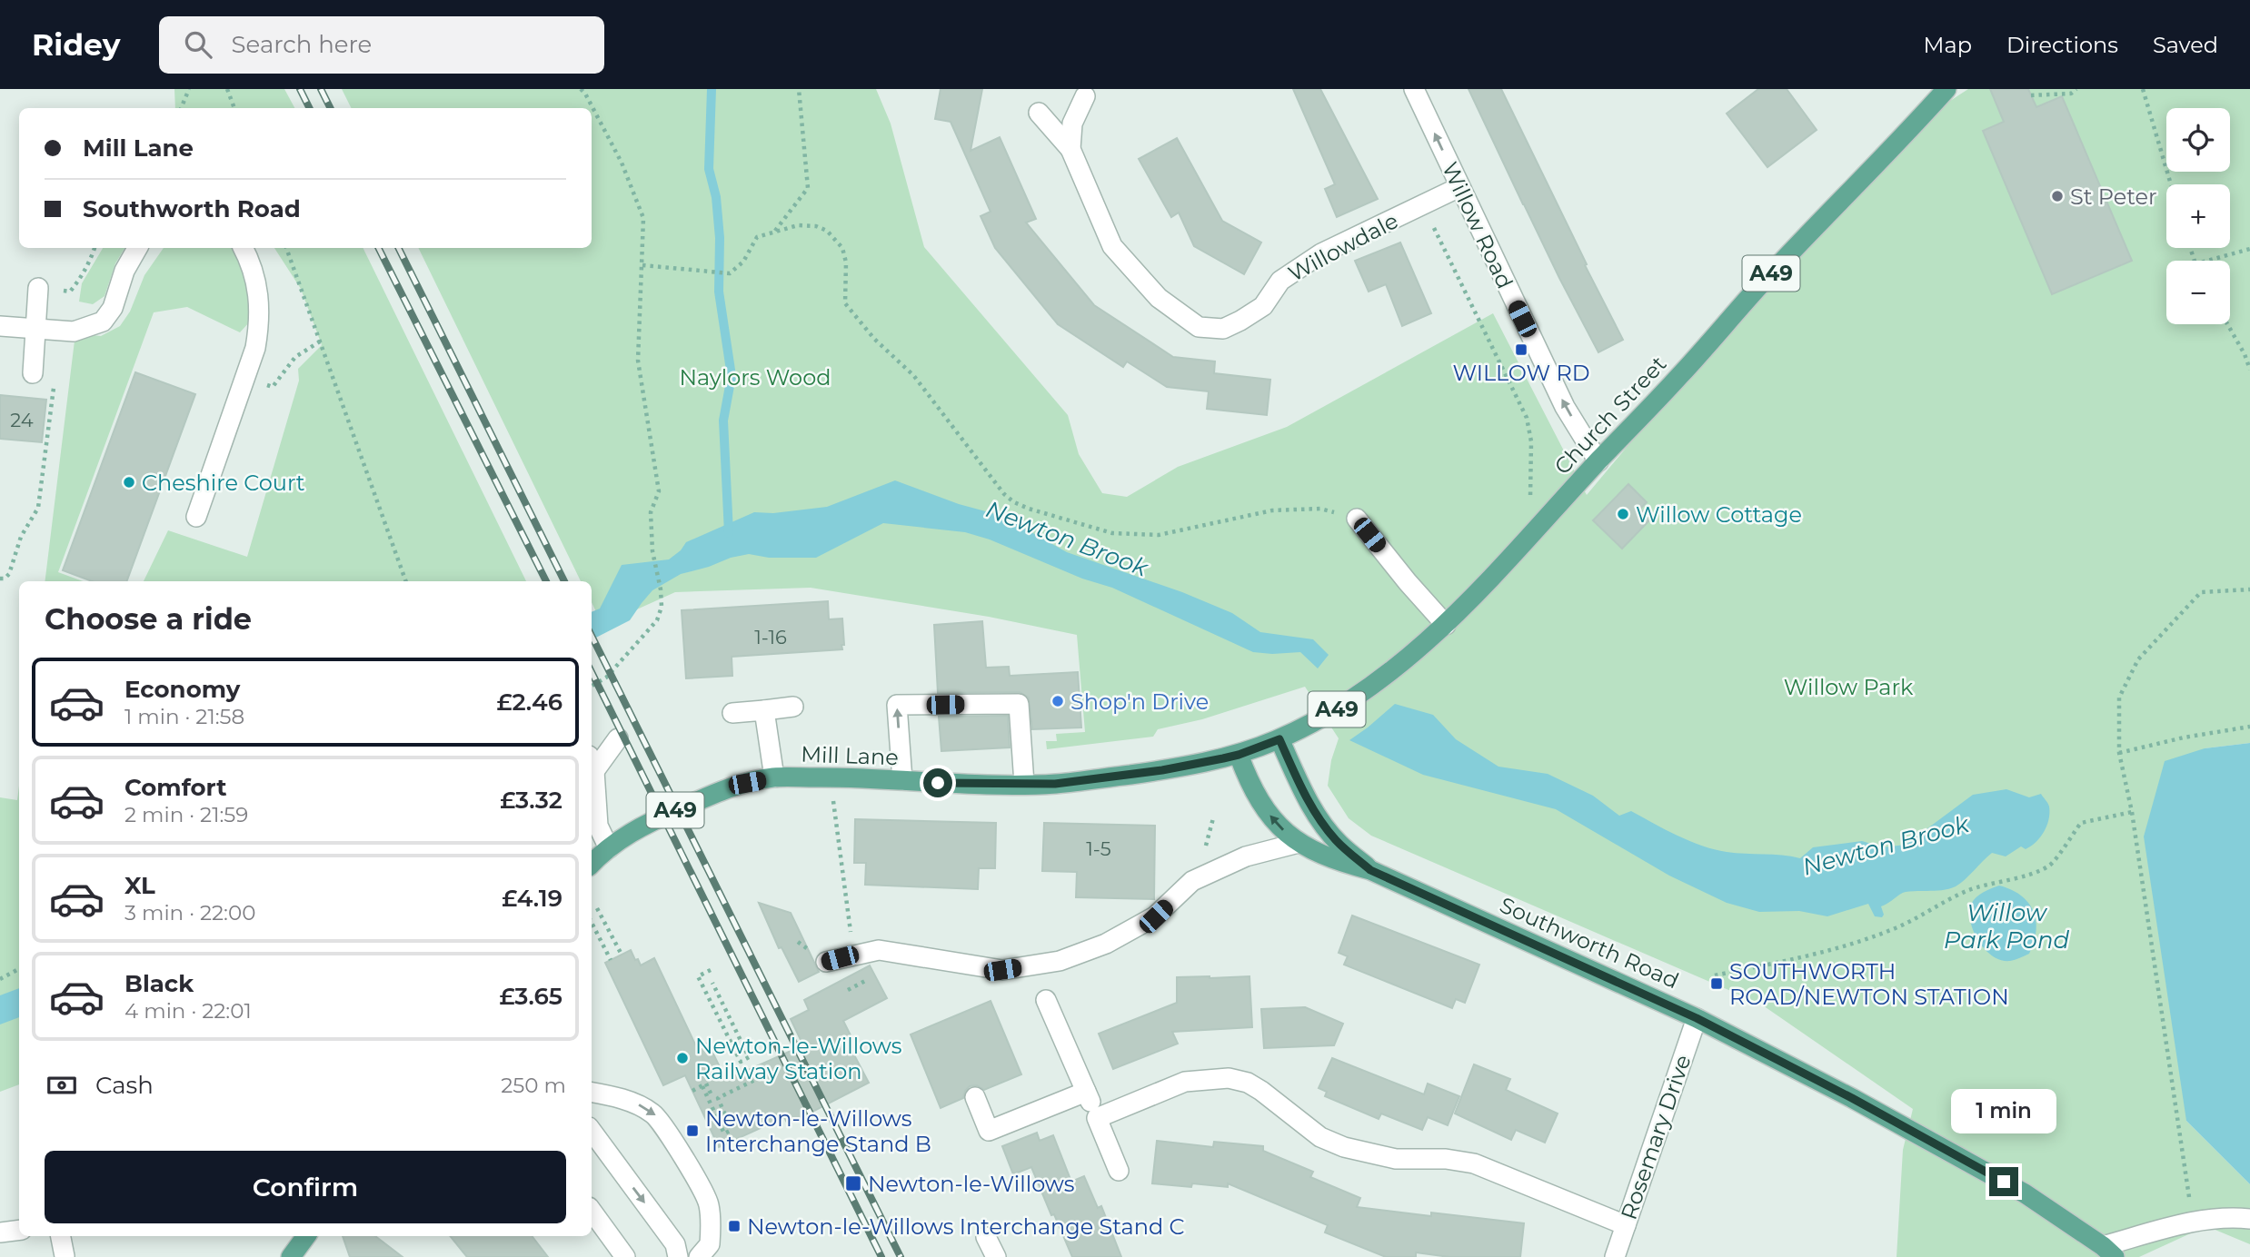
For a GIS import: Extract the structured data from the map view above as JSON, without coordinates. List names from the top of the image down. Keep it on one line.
{"streets":{"main road":["A49","Church Street","Mill Lane","Southworth Road"],"street":["Willow Road","Willowdale","Rosemary Drive"]},"crossings":[["Willow Road","Willowdale"],["Willow Road","Church Street"],["Church Street","Mill Lane"],["Church Street","Southworth Road"],["Mill Lane","Southworth Road"],["Southworth Road","Rosemary Drive"]],"one_way":["Willow Road"],"water":["Newton Brook","Willow Park Pond"],"parks":["Naylors Wood","Willow Park"],"places":{"other":["St Peter","Cheshire Court","Willow Cottage","Shop'n Drive","Newton-le-Willows Railway Station"],"transit":["WILLOW RD","SOUTHWORTH ROAD/NEWTON STATION","Newton-le-Willows Interchange Stand B","Newton-le-Willows","Newton-le-Willows Interchange Stand C"]},"house_numbers":["24","1-16","1-5"],"page":{"header":"Ridey","search":"Search here","nav":["Map","Directions","Saved"],"map_buttons":["+","−"],"banner":["Mill Lane","Southworth Road"],"heading":"Choose a ride","list":[{"name":"Economy","note":"1 min · 21:58","value":"£2.46"},{"name":"Comfort","note":"2 min · 21:59","value":"£3.32"},{"name":"XL","note":"3 min · 22:00","value":"£4.19"},{"name":"Black","note":"4 min · 22:01","value":"£3.65"}],"pay":["Cash","250 m"],"bubble":"1 min","buttons":"Confirm"}}
